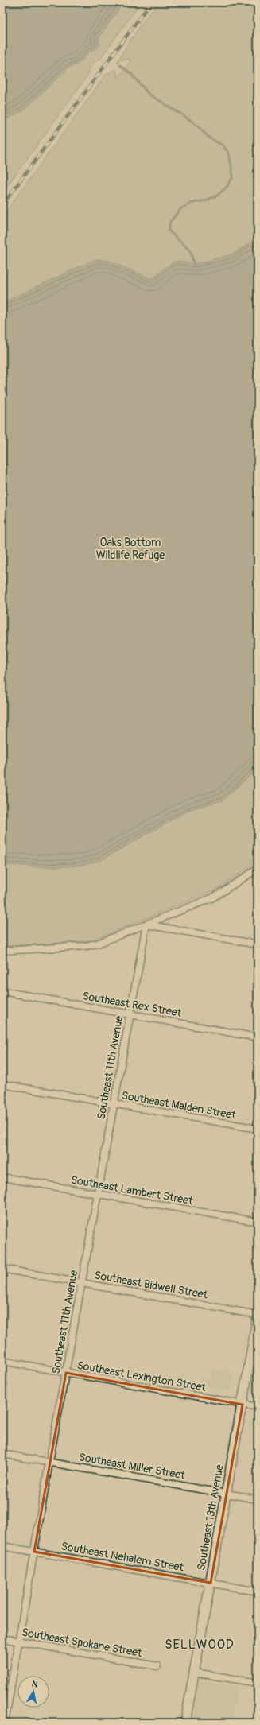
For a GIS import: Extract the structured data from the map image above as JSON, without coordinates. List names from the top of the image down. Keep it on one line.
{"streets":{"street":["Southeast Rex Street","Southeast 11th Avenue","Southeast Malden Street","Southeast Lambert Street","Southeast Bidwell Street","Southeast Lexington Street","Southeast Miller Street","Southeast 13th Avenue","Southeast Nehalem Street","Southeast Spokane Street"]},"crossings":[["Southeast Rex Street","Southeast 11th Avenue"],["Southeast 11th Avenue","Southeast Malden Street"],["Southeast 11th Avenue","Southeast Lambert Street"],["Southeast 11th Avenue","Southeast Bidwell Street"],["Southeast 11th Avenue","Southeast Lexington Street"],["Southeast 11th Avenue","Southeast Miller Street"],["Southeast 11th Avenue","Southeast Nehalem Street"],["Southeast 11th Avenue","Southeast Spokane Street"],["Southeast Bidwell Street","Southeast 13th Avenue"],["Southeast Lexington Street","Southeast 13th Avenue"],["Southeast Miller Street","Southeast 13th Avenue"],["Southeast 13th Avenue","Southeast Nehalem Street"]],"districts":["SELLWOOD"],"parks":["Oaks Bottom Wildlife Refuge"],"north":"top"}
